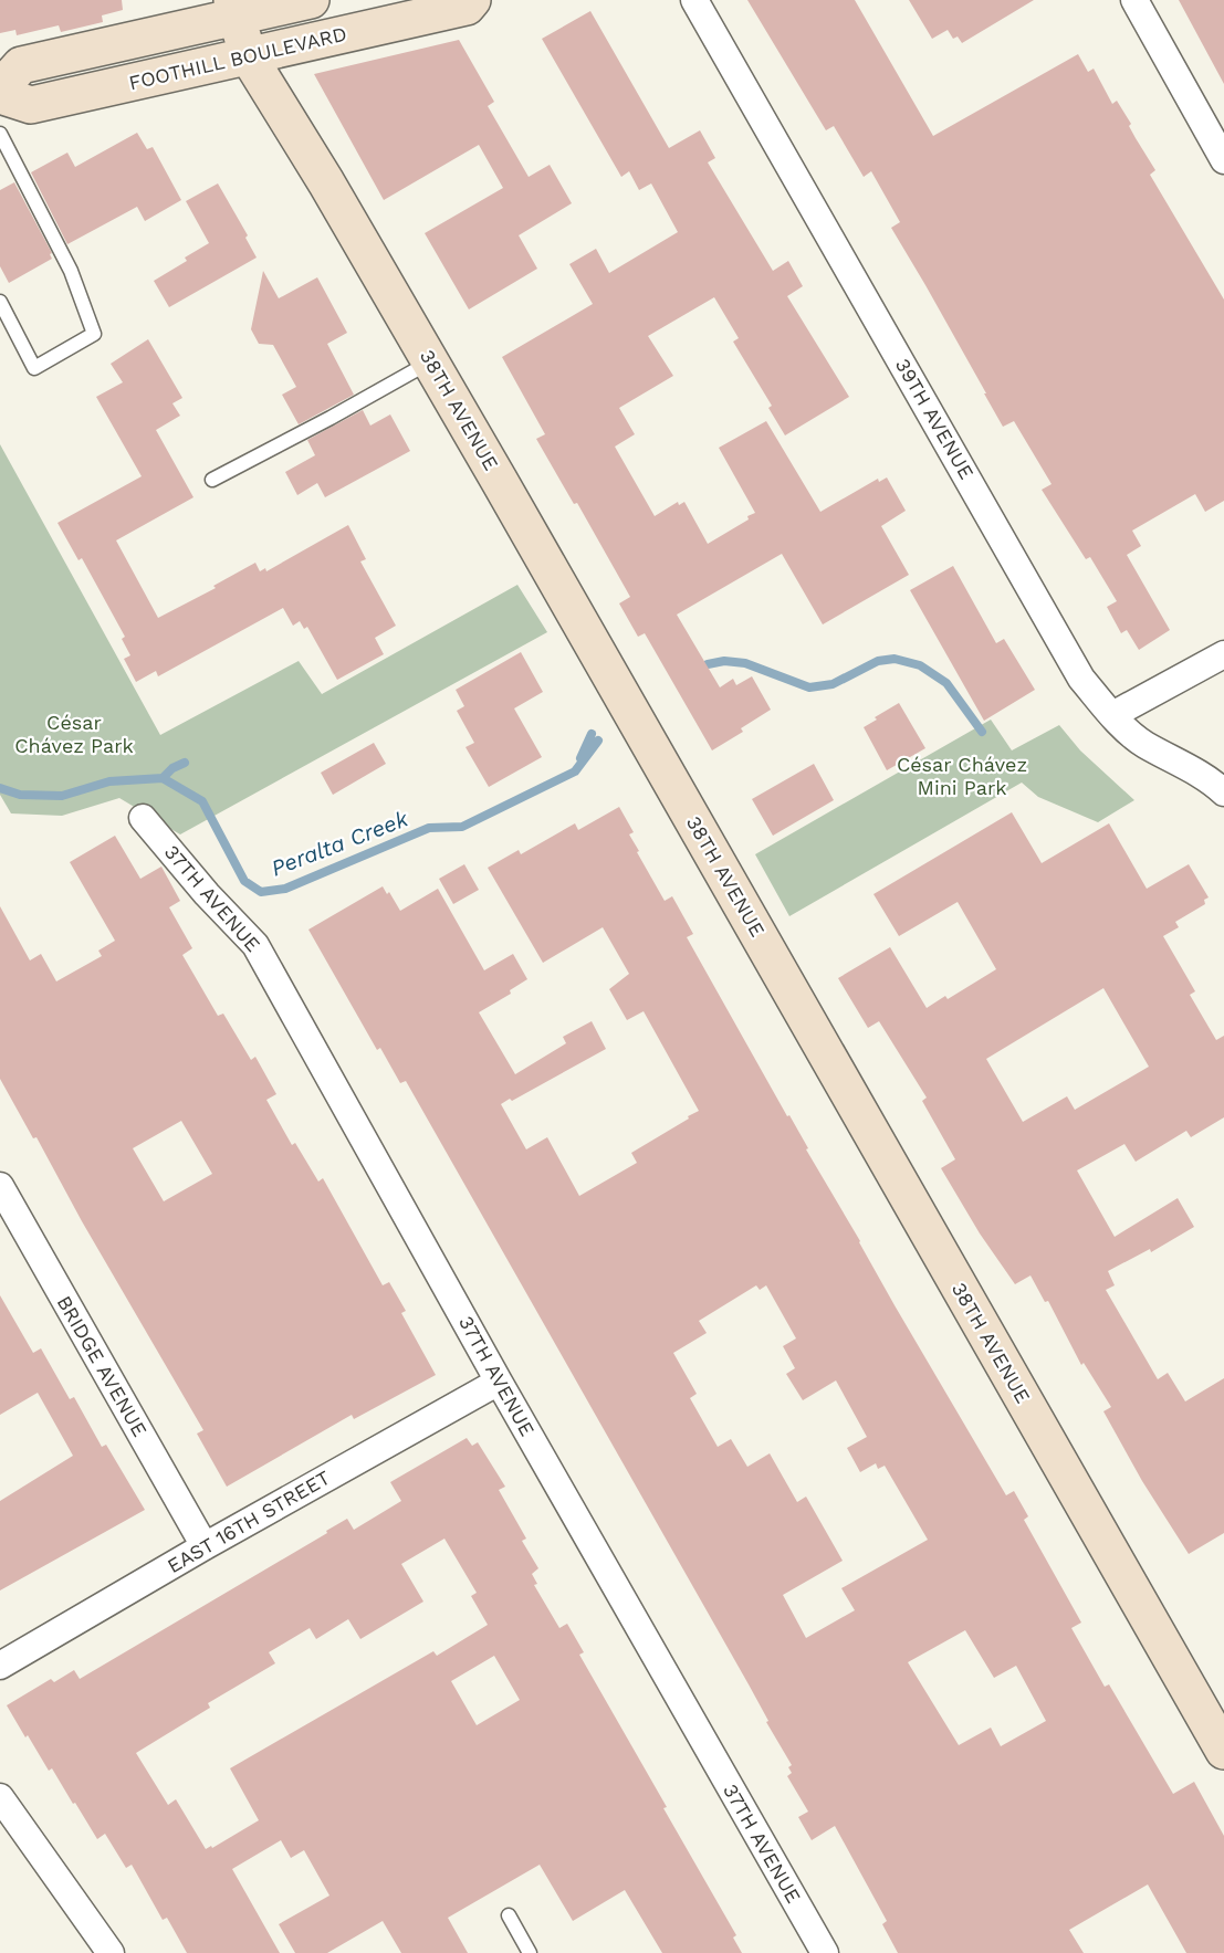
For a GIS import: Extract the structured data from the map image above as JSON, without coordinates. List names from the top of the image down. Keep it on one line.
{"streets":{"street":["FOOTHILL BOULEVARD","38TH AVENUE","39TH AVENUE","37TH AVENUE","BRIDGE AVENUE","EAST 16TH STREET"]},"crossings":[["FOOTHILL BOULEVARD","38TH AVENUE"],["37TH AVENUE","EAST 16TH STREET"],["BRIDGE AVENUE","EAST 16TH STREET"]],"water":["Peralta Creek"],"parks":["César Chávez Park","César Chávez Mini Park"]}
